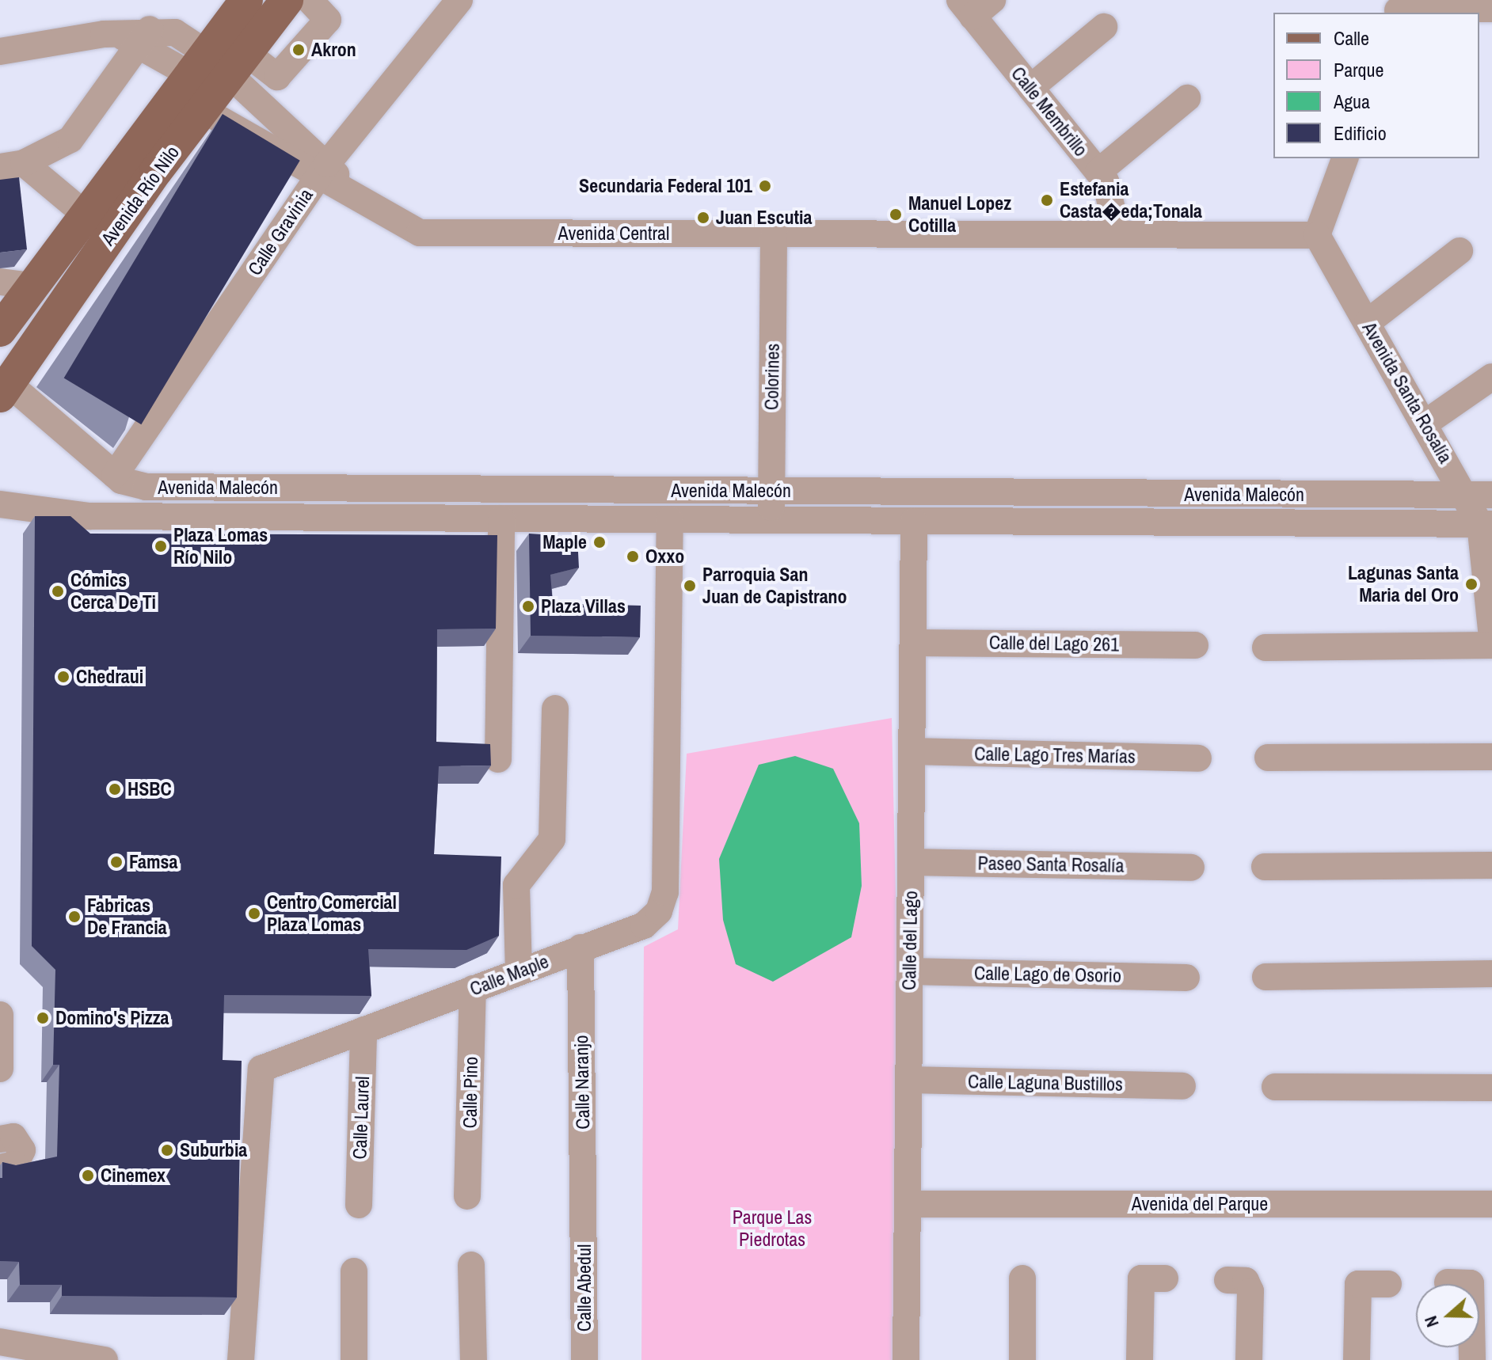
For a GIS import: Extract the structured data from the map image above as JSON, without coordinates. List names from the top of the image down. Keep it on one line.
{"streets":{"main road":["Avenida Río Nilo"],"street":["Calle Membrillo","Calle Gravinia","Avenida Central","Colorines","Avenida Santa Rosalía","Avenida Malecón","Calle del Lago 261","Calle Lago Tres Marías","Paseo Santa Rosalía","Calle del Lago","Calle Lago de Osorio","Calle Maple","Calle Naranjo","Calle Laguna Bustillos","Calle Pino","Calle Laurel","Avenida del Parque","Calle Abedul"]},"crossings":[["Calle Membrillo","Avenida Central"],["Avenida Río Nilo","Avenida Central"],["Avenida Río Nilo","Avenida Malecón"],["Calle Gravinia","Avenida Central"],["Calle Gravinia","Avenida Malecón"],["Avenida Central","Colorines"],["Avenida Central","Avenida Santa Rosalía"],["Colorines","Avenida Malecón"],["Avenida Santa Rosalía","Avenida Malecón"],["Avenida Malecón","Calle del Lago"],["Avenida Malecón","Calle Maple"],["Calle del Lago 261","Calle del Lago"],["Calle Lago Tres Marías","Calle del Lago"],["Paseo Santa Rosalía","Calle del Lago"],["Calle del Lago","Calle Lago de Osorio"],["Calle del Lago","Calle Laguna Bustillos"],["Calle del Lago","Avenida del Parque"],["Calle Maple","Calle Naranjo"],["Calle Maple","Calle Pino"],["Calle Maple","Calle Laurel"],["Calle Naranjo","Calle Abedul"]],"parks":["Parque Las Piedrotas"],"places":["Akron","Secundaria Federal 101","Estefania Casta�eda;Tonala","Manuel Lopez Cotilla","Juan Escutia","Maple","Plaza Lomas Río Nilo","Oxxo","Lagunas Santa Maria del Oro","Parroquia San Juan de Capistrano","Cómics Cerca De Ti","Plaza Villas","Chedraui","HSBC","Famsa","Centro Comercial Plaza Lomas","Fabricas De Francia","Domino's Pizza","Suburbia","Cinemex"],"legend":["Calle","Parque","Agua","Edificio"],"north":"left"}
